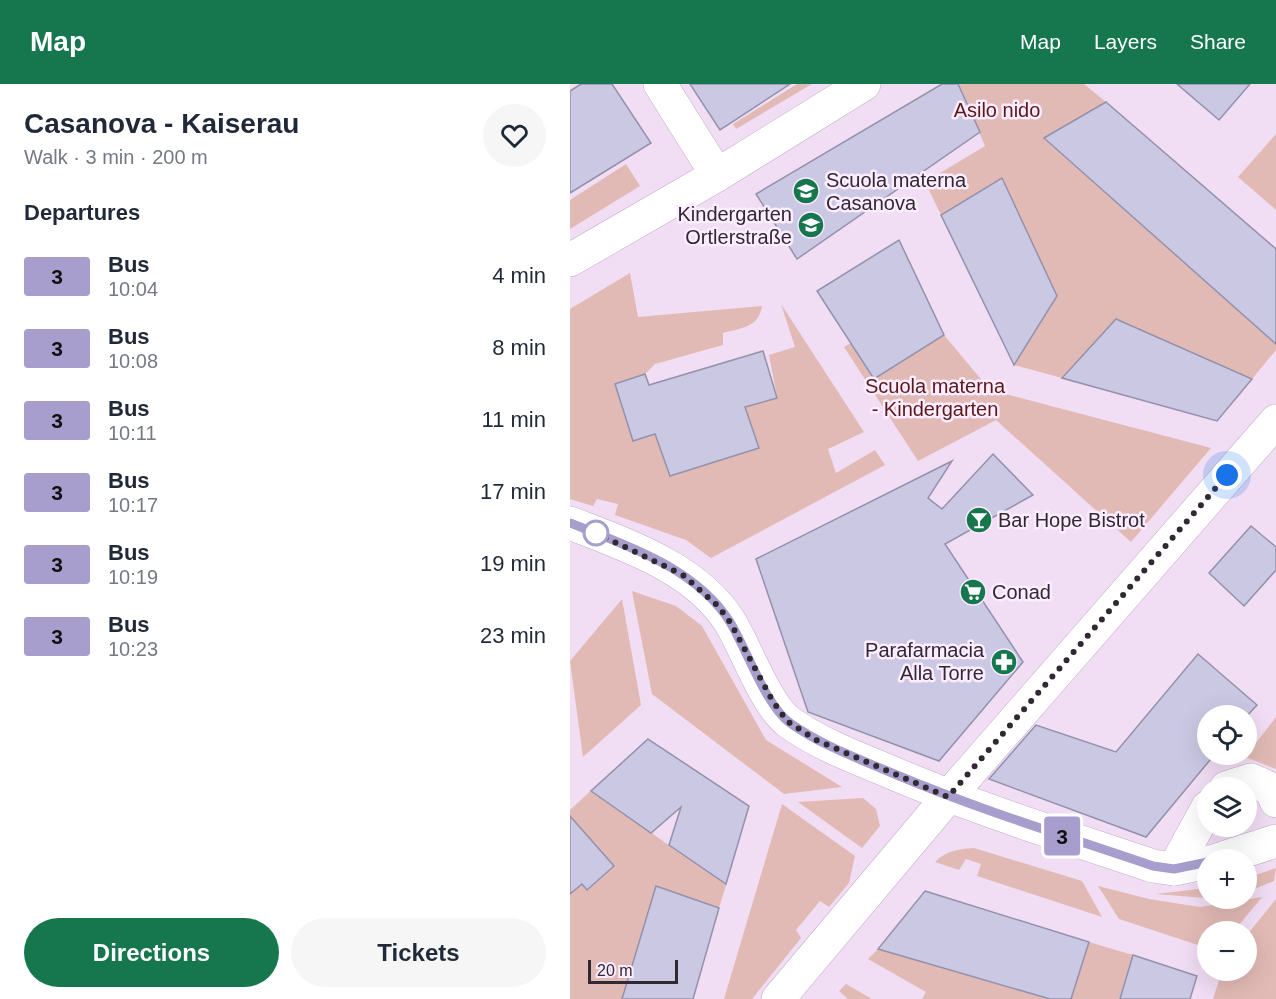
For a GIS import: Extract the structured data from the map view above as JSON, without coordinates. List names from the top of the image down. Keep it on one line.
{"parks":["Asilo nido","Scuola materna - Kindergarten"],"places":{"school or university":["Scuola materna Casanova","Kindergarten Ortlerstraße"],"bar":["Bar Hope Bistrot"],"supermarket":["Conad"],"pharmacy":["Parafarmacia Alla Torre"]},"lines":["bus line 3"],"scale_bar":"20 m","page":{"header":"Map","nav":["Map","Layers","Share"],"heading":[["Casanova - Kaiserau","Walk · 3 min · 200 m"],"Departures"],"on_map":"3","list":[{"mark":"3","name":"Bus","note":"10:04","value":"4 min"},{"mark":"3","name":"Bus","note":"10:08","value":"8 min"},{"mark":"3","name":"Bus","note":"10:11","value":"11 min"},{"mark":"3","name":"Bus","note":"10:17","value":"17 min"},{"mark":"3","name":"Bus","note":"10:19","value":"19 min"},{"mark":"3","name":"Bus","note":"10:23","value":"23 min"}],"map_buttons":["+","−"],"buttons":["Directions","Tickets"],"scale":"20 m"}}
